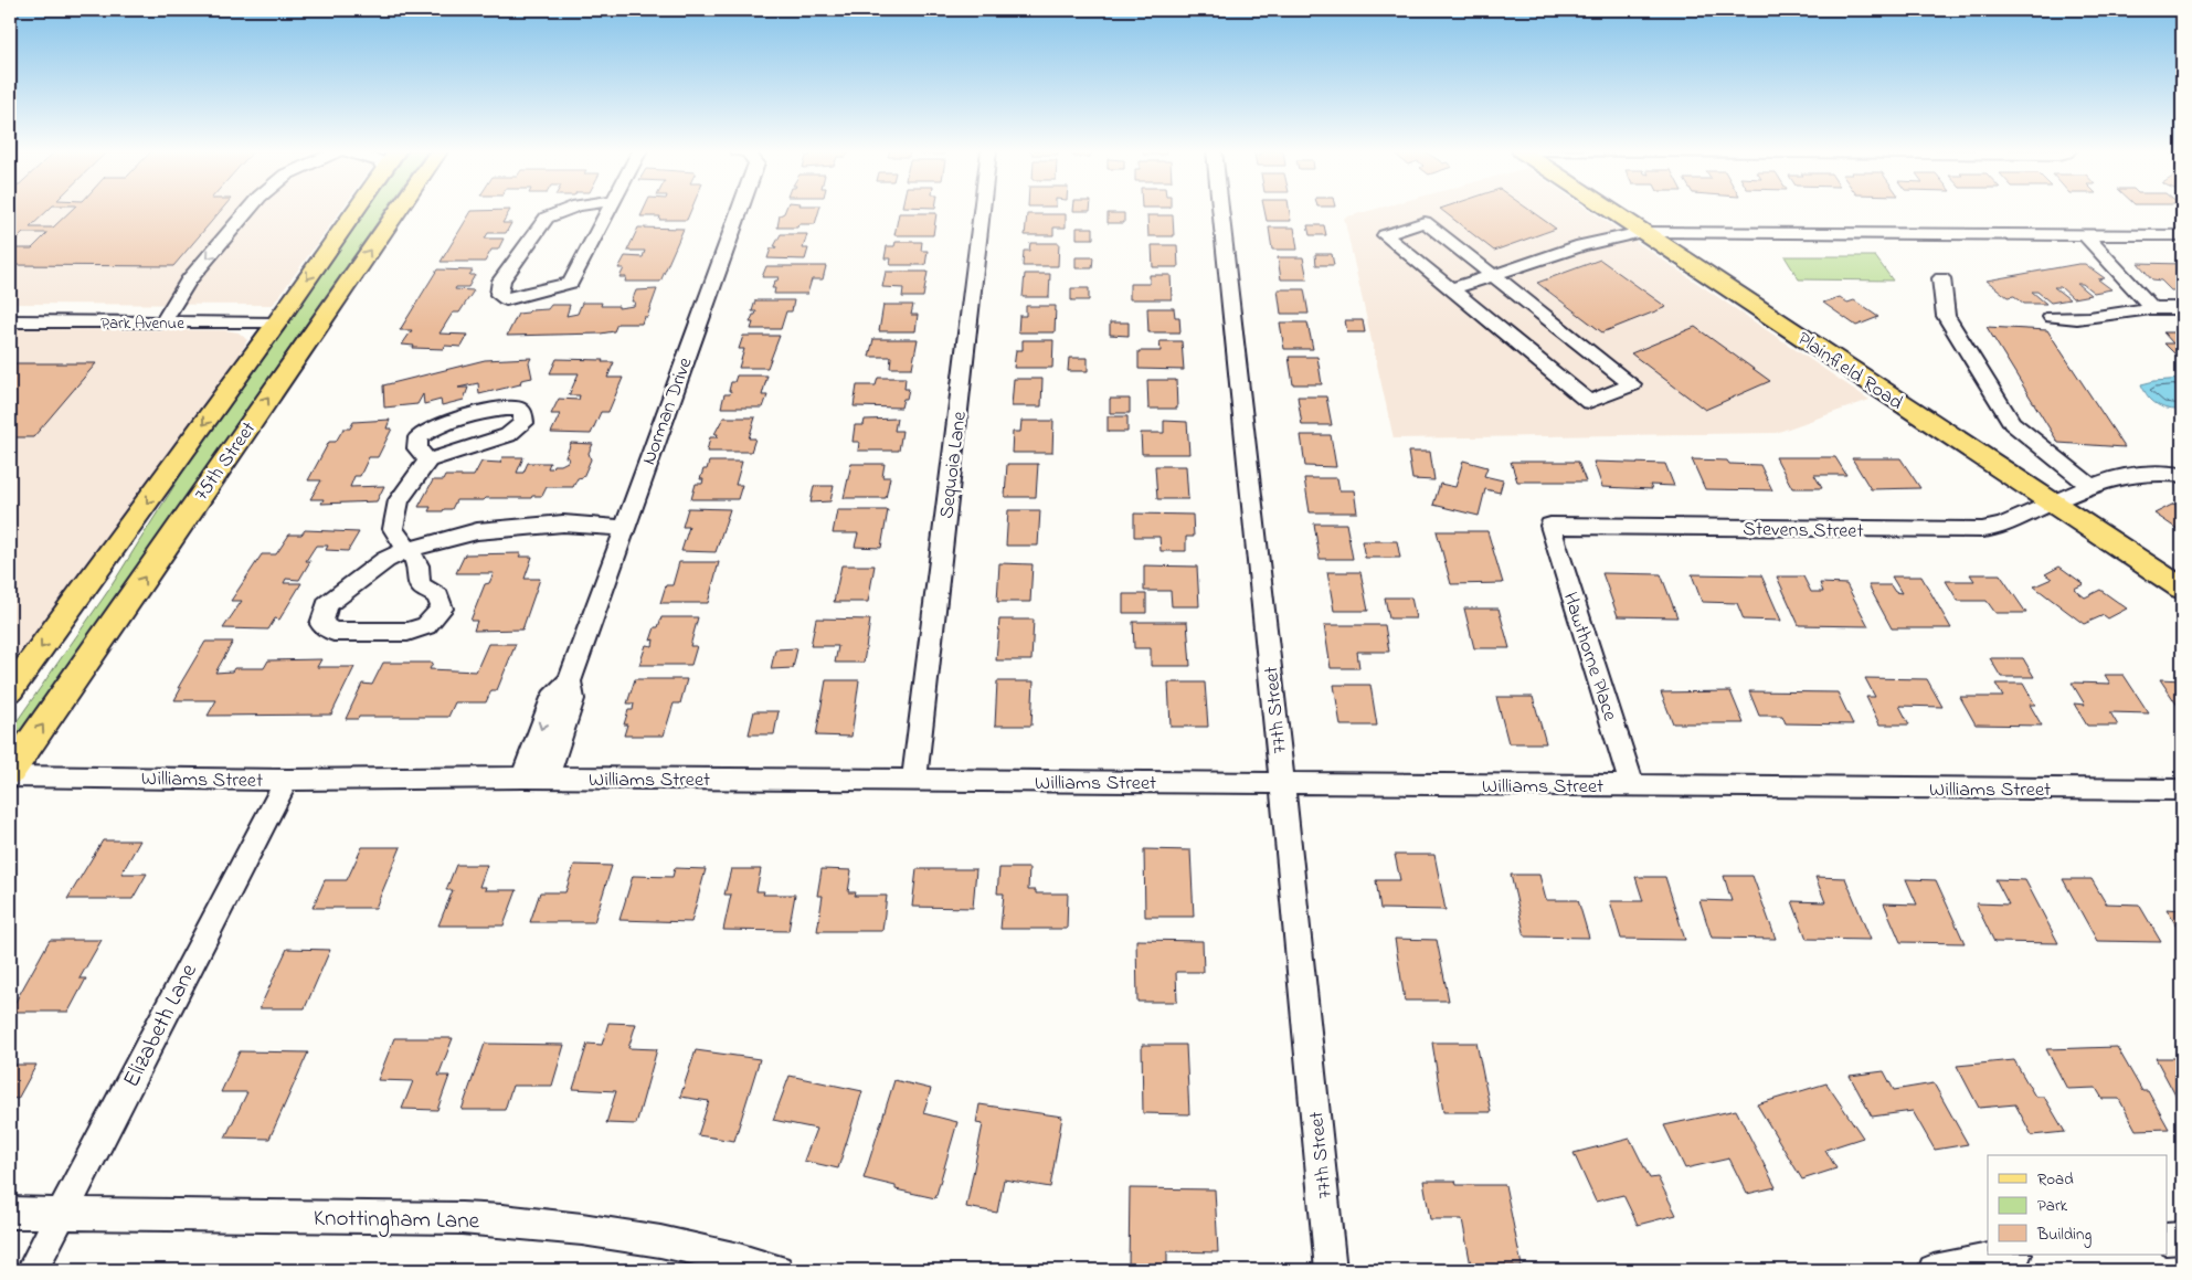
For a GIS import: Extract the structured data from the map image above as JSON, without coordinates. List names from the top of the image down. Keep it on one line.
{"streets":{"main road":["Plainfield Road","75th Street"],"street":["Park Avenue","Norman Drive","Sequoia Lane","Stevens Street","Hawthorne Place","77th Street","Williams Street","Elizabeth Lane","Knottingham Lane"]},"crossings":[["Park Avenue","75th Street"],["Plainfield Road","Stevens Street"],["Norman Drive","Williams Street"],["Sequoia Lane","Williams Street"],["Stevens Street","Hawthorne Place"],["Hawthorne Place","Williams Street"],["77th Street","Williams Street"],["Williams Street","Elizabeth Lane"],["Elizabeth Lane","Knottingham Lane"]],"legend":["Road","Park","Building"]}
